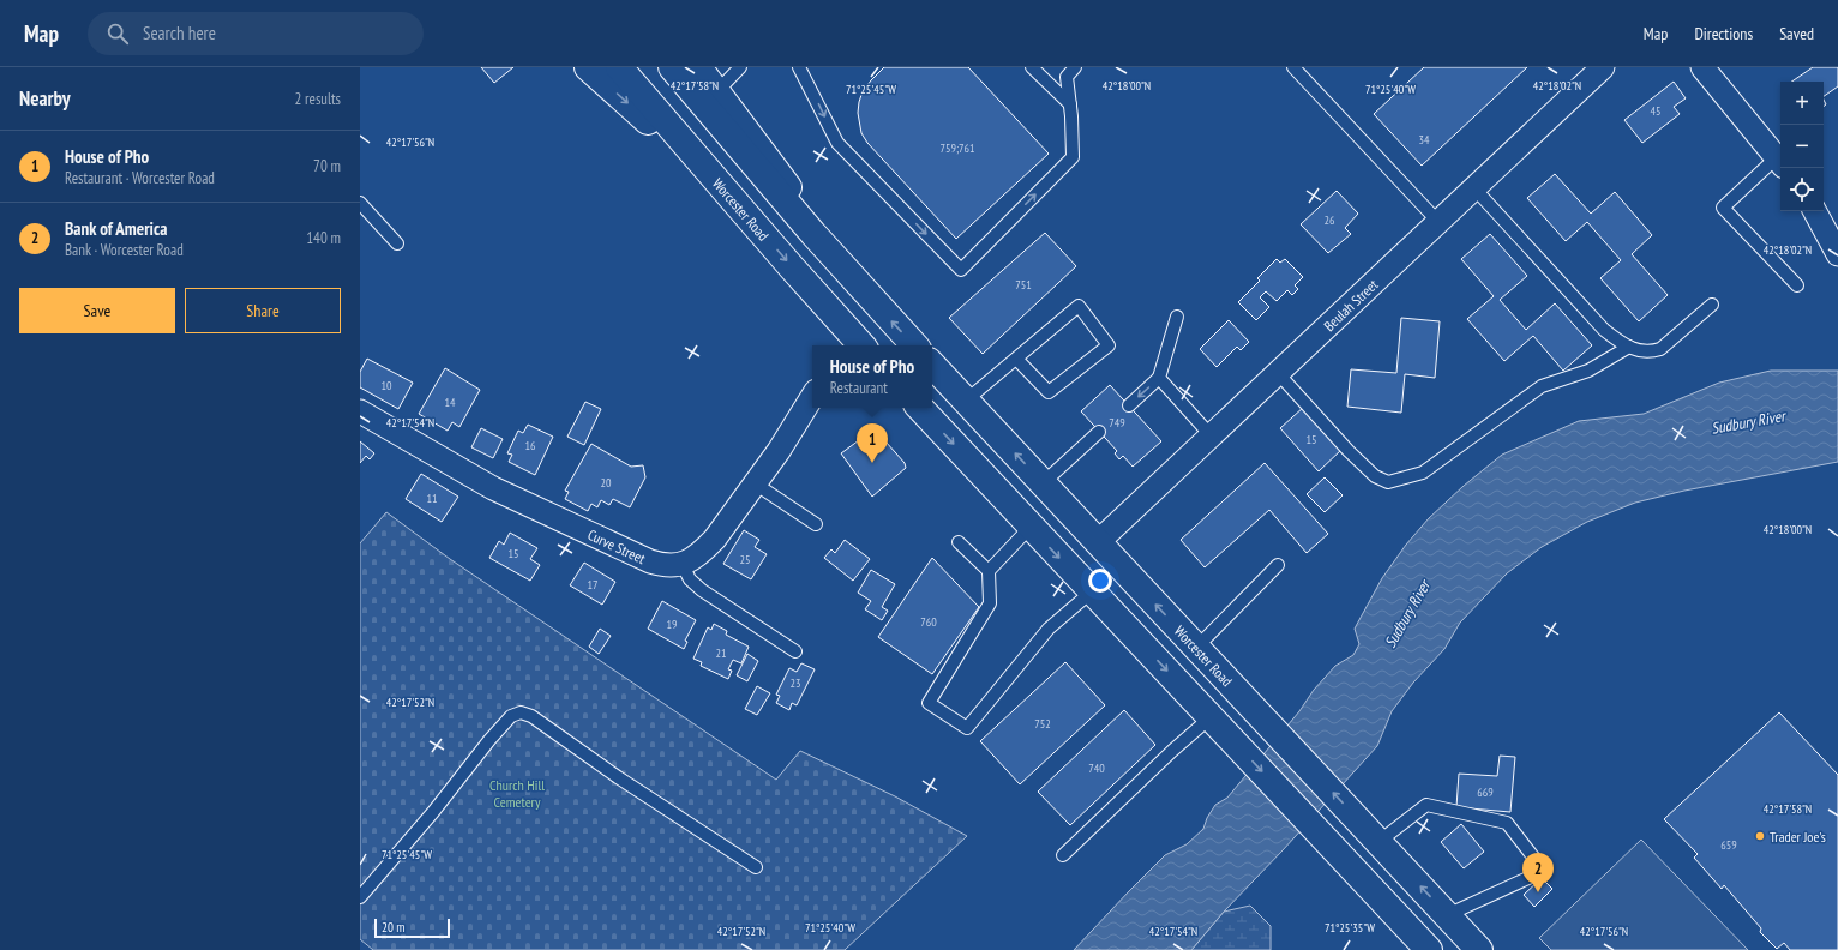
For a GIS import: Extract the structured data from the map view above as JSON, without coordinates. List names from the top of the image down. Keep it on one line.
{"streets":{"main road":["Worcester Road"],"street":["Beulah Street","Curve Street"]},"crossings":[["Worcester Road","Beulah Street"]],"water":["Sudbury River"],"parks":["Church Hill Cemetery"],"places":["Trader Joe's"],"house_numbers":["45","34","759;761","26","751","10","14","749","15","16","20","11","15","25","17","760","19","21","23","752","740","669","659"],"scale_bar":"20 m","page":{"header":"Map","search":"Search here","nav":["Map","Directions","Saved"],"heading":["Nearby","2 results"],"map_buttons":["+","−"],"list":[{"mark":"1","name":"House of Pho","note":"Restaurant · Worcester Road","value":"70 m"},{"mark":"2","name":"Bank of America","note":"Bank · Worcester Road","value":"140 m"}],"buttons":["Save","Share"],"popup":["House of Pho","Restaurant"],"pins":["1","2"],"scale":"20 m"},"coordinates":["42°17'58\"N","42°18'00\"N","42°18'02\"N","71°25'45\"W","71°25'40\"W","42°17'56\"N","42°17'54\"N","42°17'52\"N","71°25'35\"W"]}
